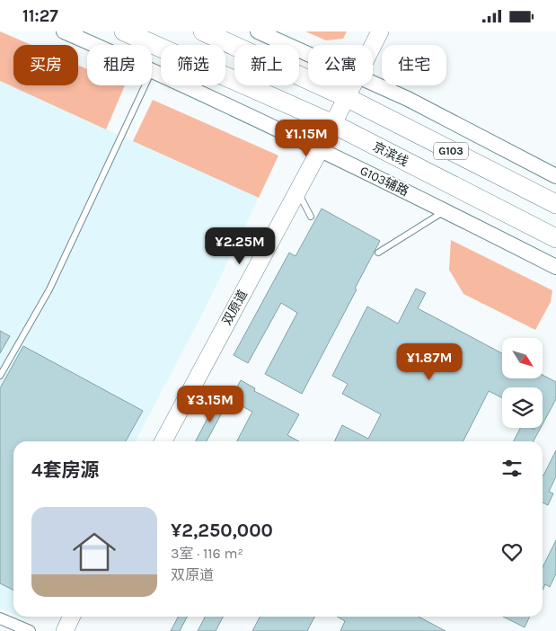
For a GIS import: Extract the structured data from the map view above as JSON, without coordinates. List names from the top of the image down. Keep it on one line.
{"streets":{"highway":["G103","京滨线"],"main road":["双原道"],"street":["G103辅路"]},"crossings":[["G103","双原道"],["京滨线","双原道"],["G103辅路","双原道"]],"north":"bottom right","page":{"status":"11:27","chip":["买房","租房","筛选","新上","公寓","住宅"],"price":["¥1.15M","¥2.25M","¥1.87M","¥3.15M"],"heading":"4套房源","list":[{"name":"¥2,250,000","note":"3室 · 116 m² · 双原道"}]}}
